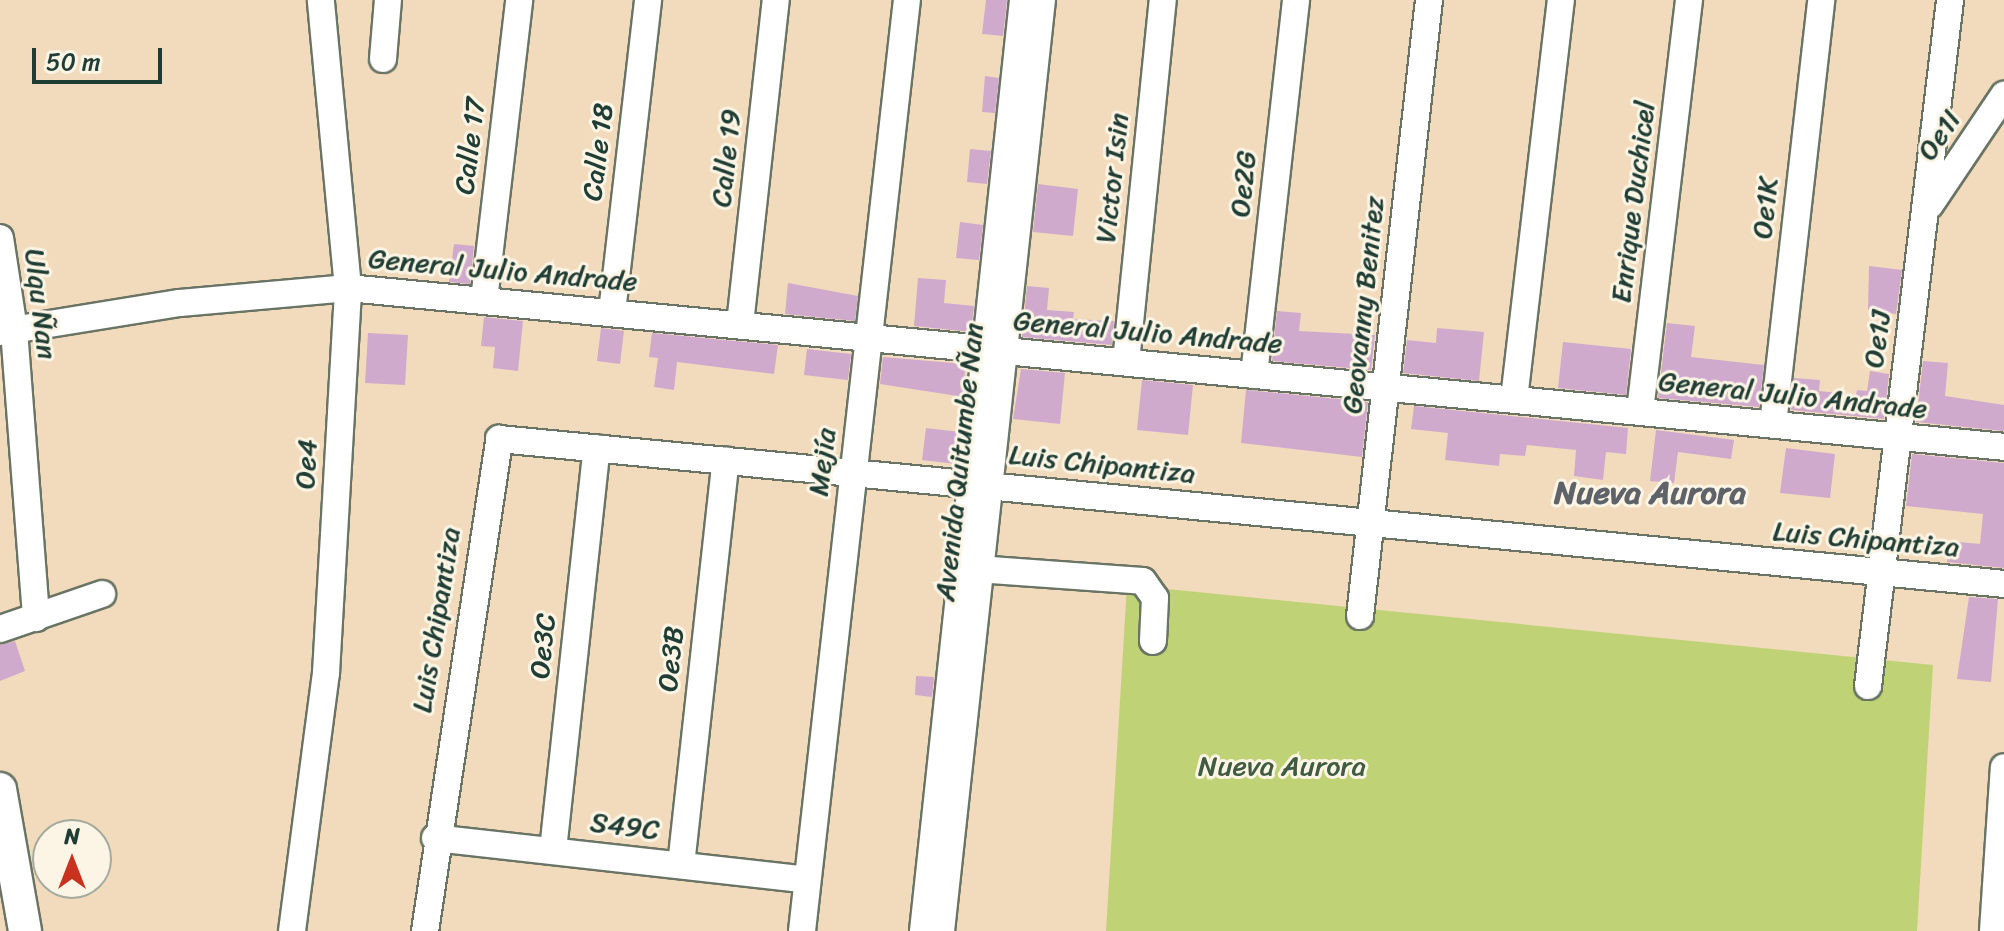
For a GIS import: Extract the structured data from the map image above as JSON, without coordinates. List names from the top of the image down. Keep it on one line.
{"streets":{"street":["Oe1I","Calle 17","Calle 18","Calle 19","Victor Isin","Oe2G","Enrique Duchicel","Oe1K","General Julio Andrade","Ulqu Ñan","Geovanny Benitez","Oe1J","Mejía","Avenida Quitumbe Ñan","Oe4","Luis Chipantiza","Oe3C","Oe3B","S49C"]},"crossings":[["Oe1I","Oe1J"],["Calle 17","General Julio Andrade"],["Calle 18","General Julio Andrade"],["Calle 19","General Julio Andrade"],["Victor Isin","General Julio Andrade"],["Oe2G","General Julio Andrade"],["Enrique Duchicel","General Julio Andrade"],["Oe1K","General Julio Andrade"],["General Julio Andrade","Ulqu Ñan"],["General Julio Andrade","Geovanny Benitez"],["General Julio Andrade","Oe1J"],["General Julio Andrade","Mejía"],["General Julio Andrade","Avenida Quitumbe Ñan"],["General Julio Andrade","Oe4"],["Geovanny Benitez","Luis Chipantiza"],["Oe1J","Luis Chipantiza"],["Mejía","Luis Chipantiza"],["Mejía","S49C"],["Avenida Quitumbe Ñan","Luis Chipantiza"],["Luis Chipantiza","Oe3C"],["Luis Chipantiza","Oe3B"],["Luis Chipantiza","S49C"],["Oe3C","S49C"],["Oe3B","S49C"]],"districts":["Nueva Aurora"],"parks":["Nueva Aurora"],"scale_bar":"50 m","north":"top"}
